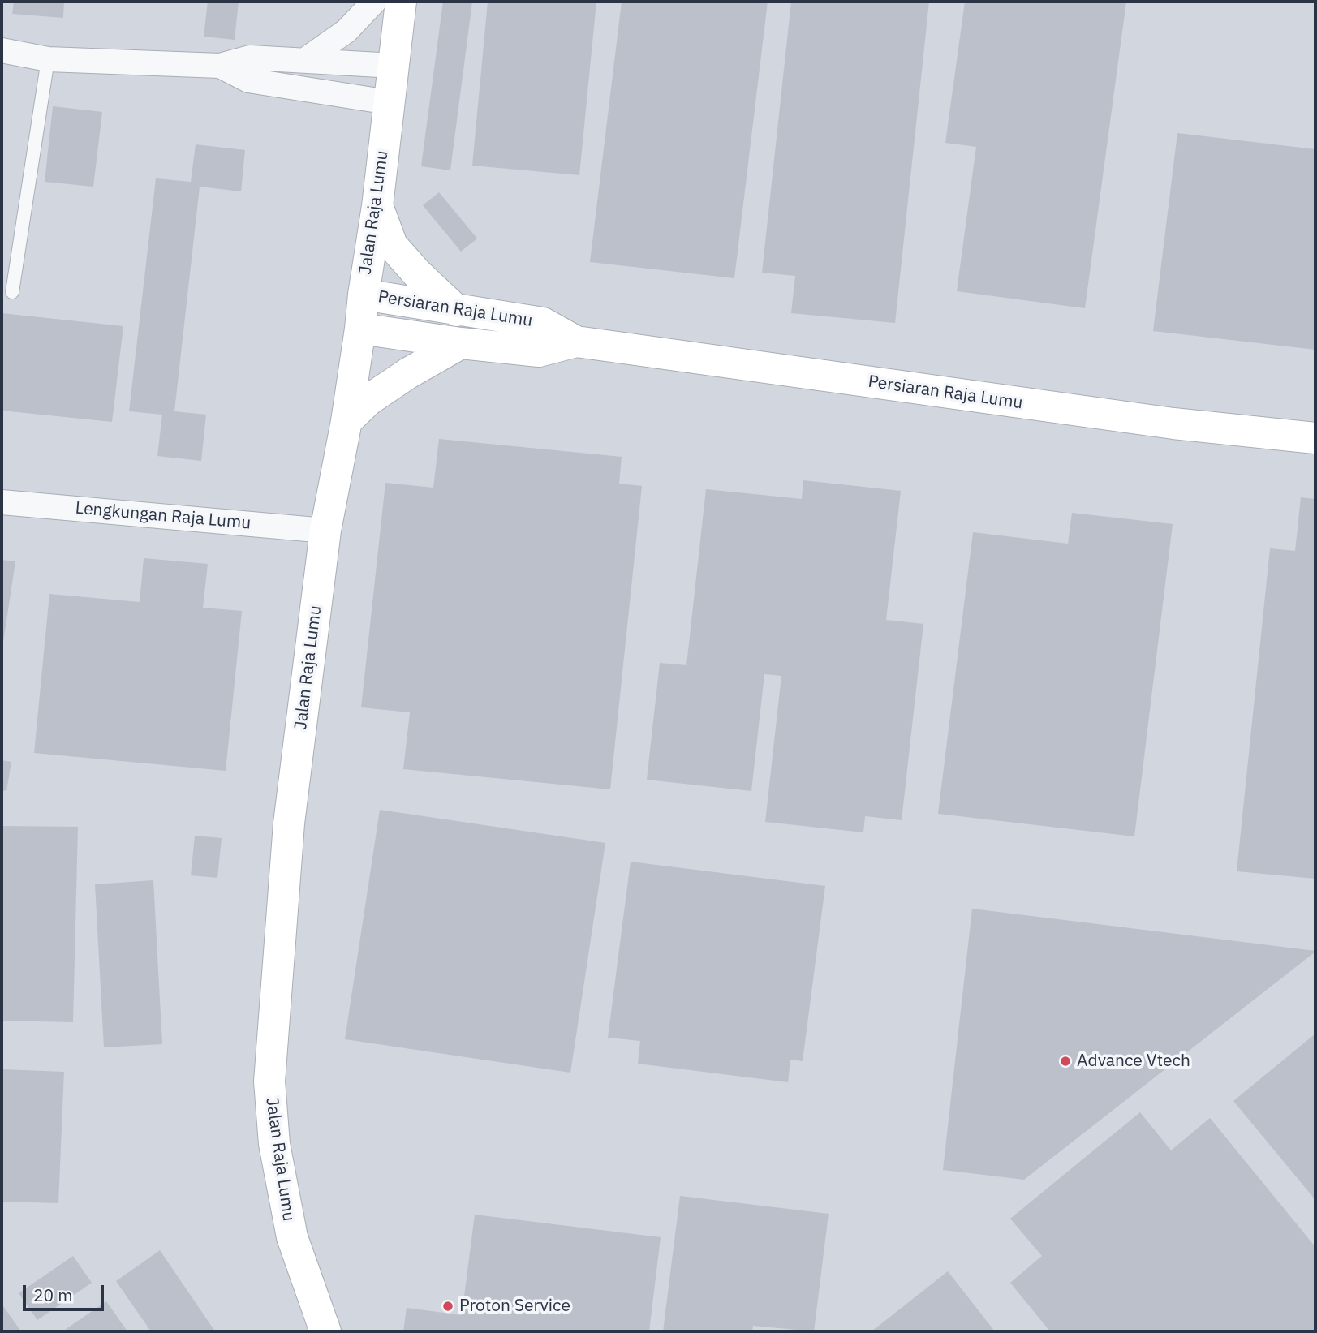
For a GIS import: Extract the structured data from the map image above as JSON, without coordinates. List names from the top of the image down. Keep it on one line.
{"streets":{"street":["Jalan Raja Lumu","Persiaran Raja Lumu","Lengkungan Raja Lumu"]},"crossings":[["Jalan Raja Lumu","Persiaran Raja Lumu"],["Jalan Raja Lumu","Lengkungan Raja Lumu"]],"places":["Advance Vtech","Proton Service"],"scale_bar":"20 m"}
